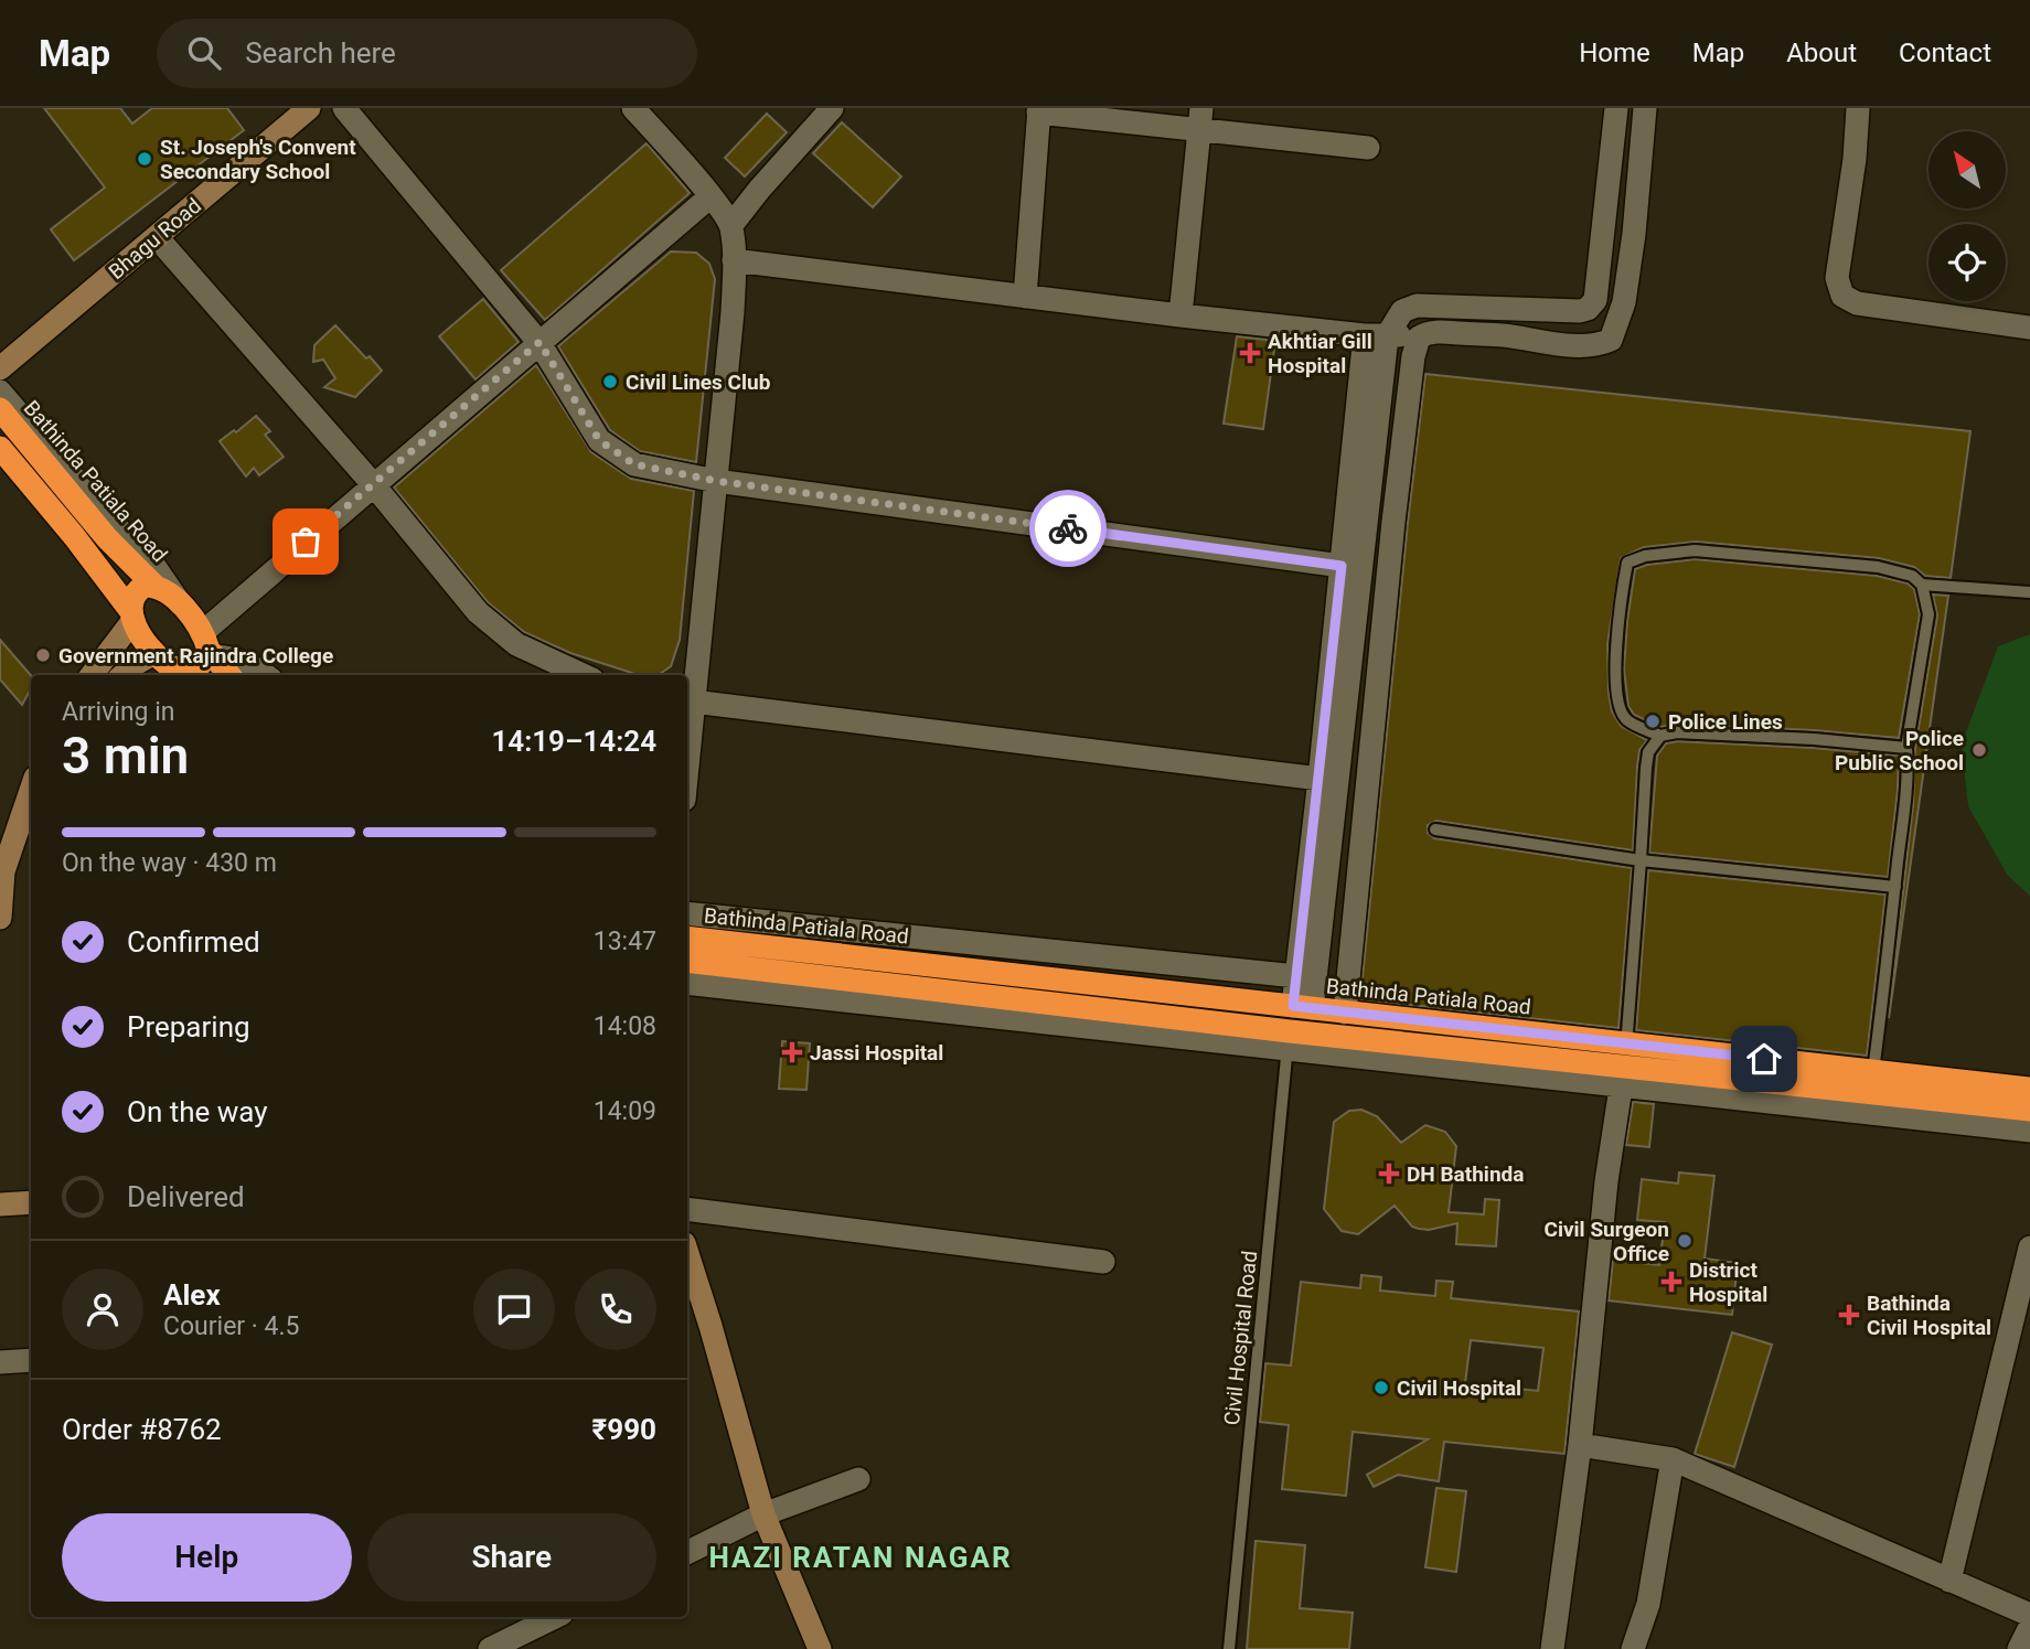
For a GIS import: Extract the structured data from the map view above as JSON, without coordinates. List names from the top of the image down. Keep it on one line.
{"streets":{"highway":["Bathinda Patiala Road"],"street":["Bhagu Road"],"lane":["Civil Hospital Road"]},"districts":["HAZI RATAN NAGAR"],"places":{"other":["St. Joseph's Convent Secondary School","Civil Lines Club","Government Rajindra College","Police Lines","Police Public School","Civil Surgeon Office","Civil Hospital"],"health":["Akhtiar Gill Hospital","Jassi Hospital","DH Bathinda","District Hospital","Bathinda Civil Hospital"]},"north":"top left","page":{"header":"Map","search":"Search here","nav":["Home","Map","About","Contact"],"heading":["3 min","Arriving in","14:19–14:24"],"panel":["Alex","Courier · 4.5","Order #8762","₹990"],"bar":"On the way · 430 m","list":[["Confirmed","13:47"],["Preparing","14:08"],["On the way","14:09"],"Delivered"],"buttons":["Help","Share"]}}
